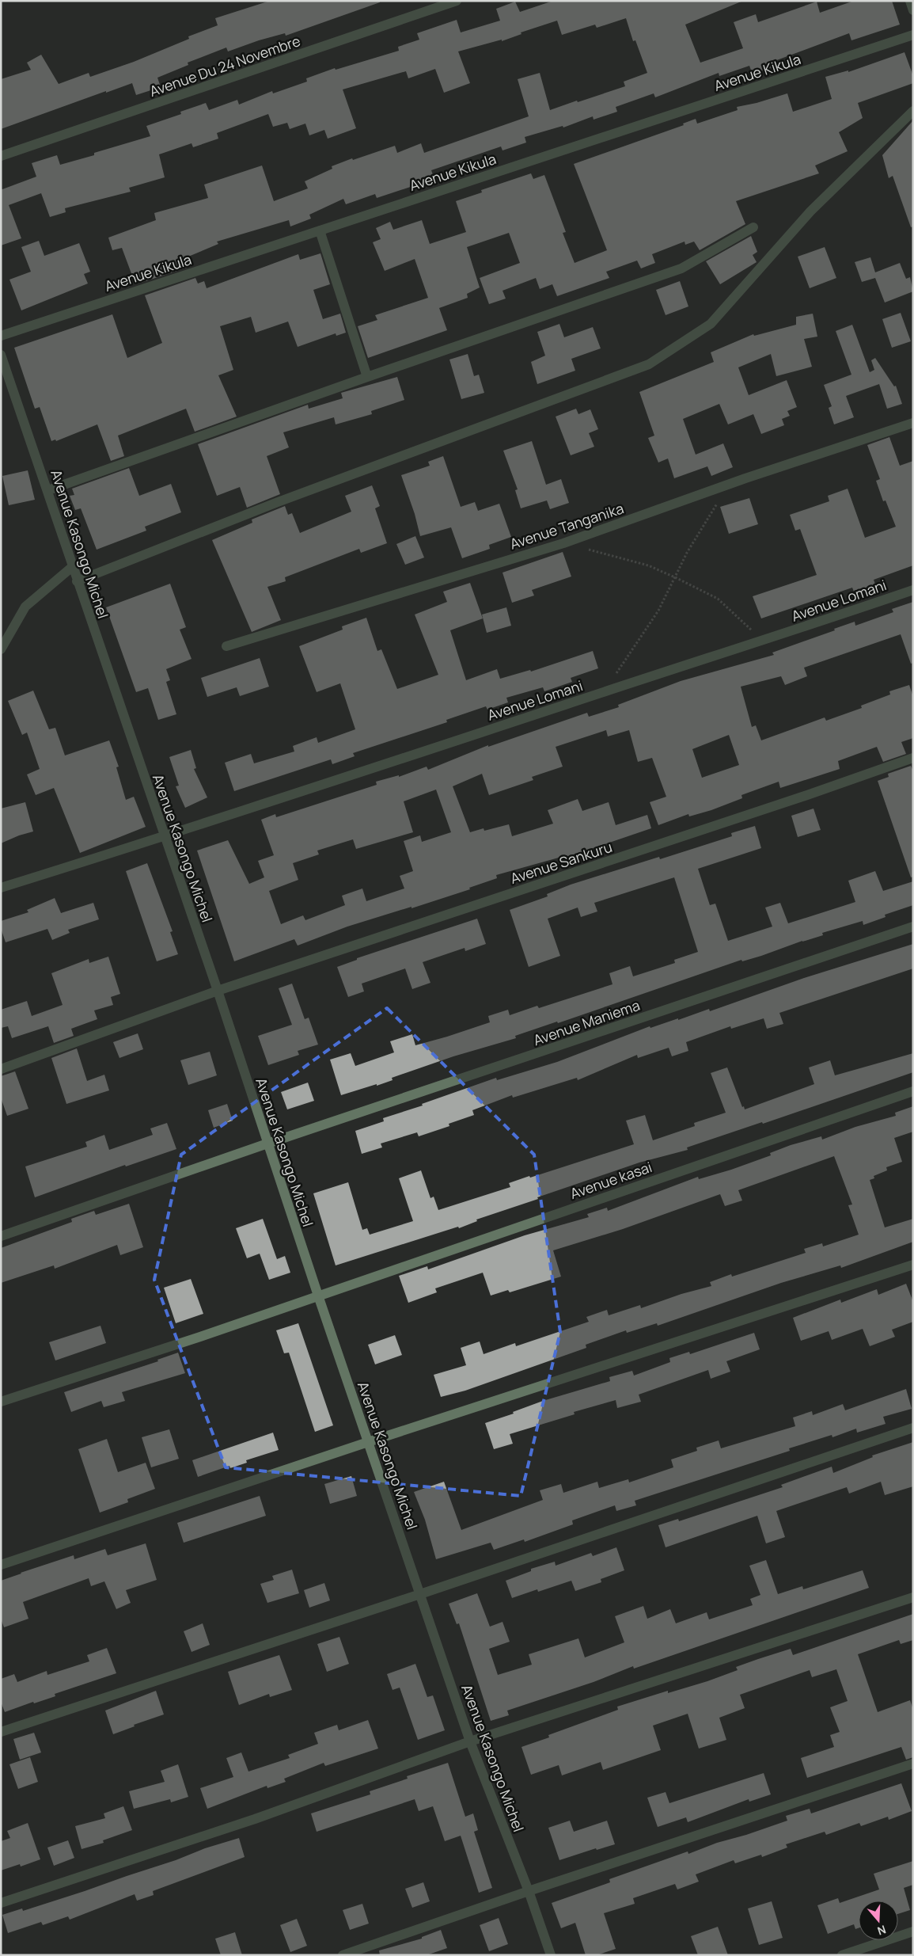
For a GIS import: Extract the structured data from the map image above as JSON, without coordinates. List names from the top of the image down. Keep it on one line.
{"streets":{"street":["Avenue Du 24 Novembre","Avenue Kikula","Avenue Tanganika","Avenue Kasongo Michel","Avenue Lomani","Avenue Sankuru","Avenue Maniema","Avenue kasai"]},"crossings":[["Avenue Kasongo Michel","Avenue Lomani"],["Avenue Kasongo Michel","Avenue Sankuru"],["Avenue Kasongo Michel","Avenue Maniema"],["Avenue Kasongo Michel","Avenue kasai"]],"north":"bottom"}
